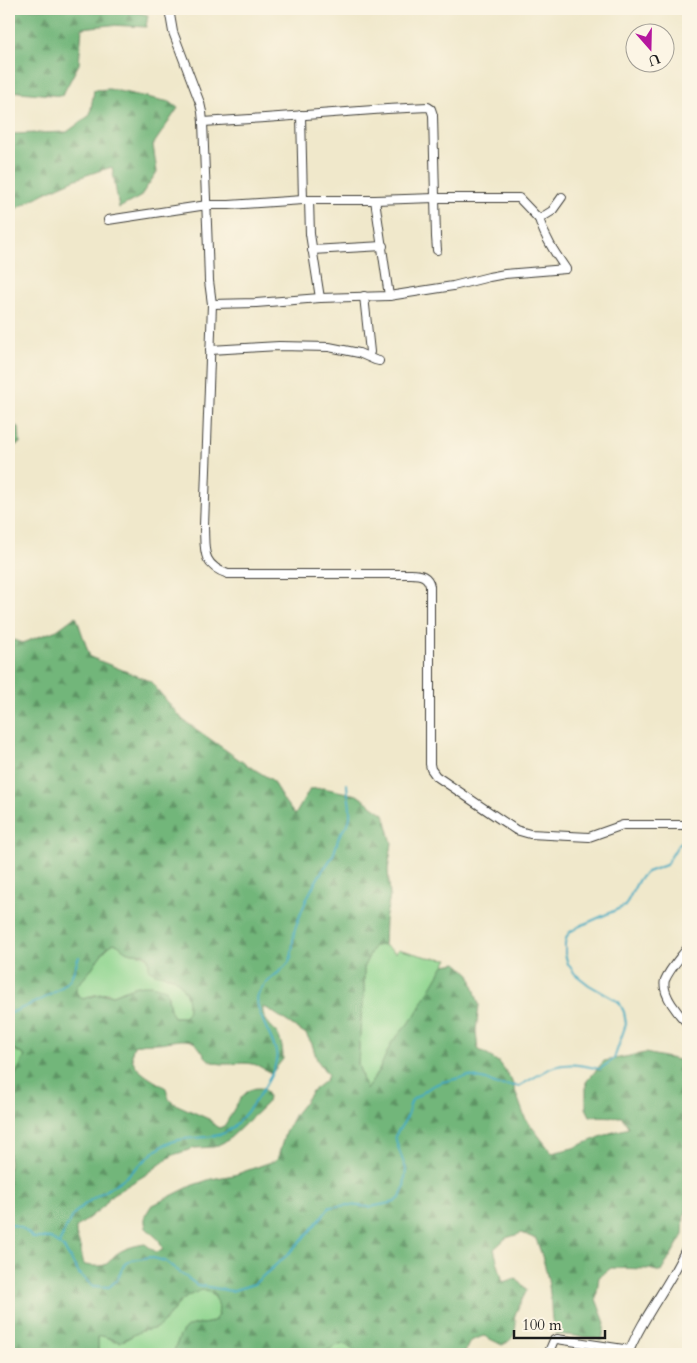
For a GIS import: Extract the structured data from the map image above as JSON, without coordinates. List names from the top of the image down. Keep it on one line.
{"scale_bar":"100 m","north":"bottom"}
